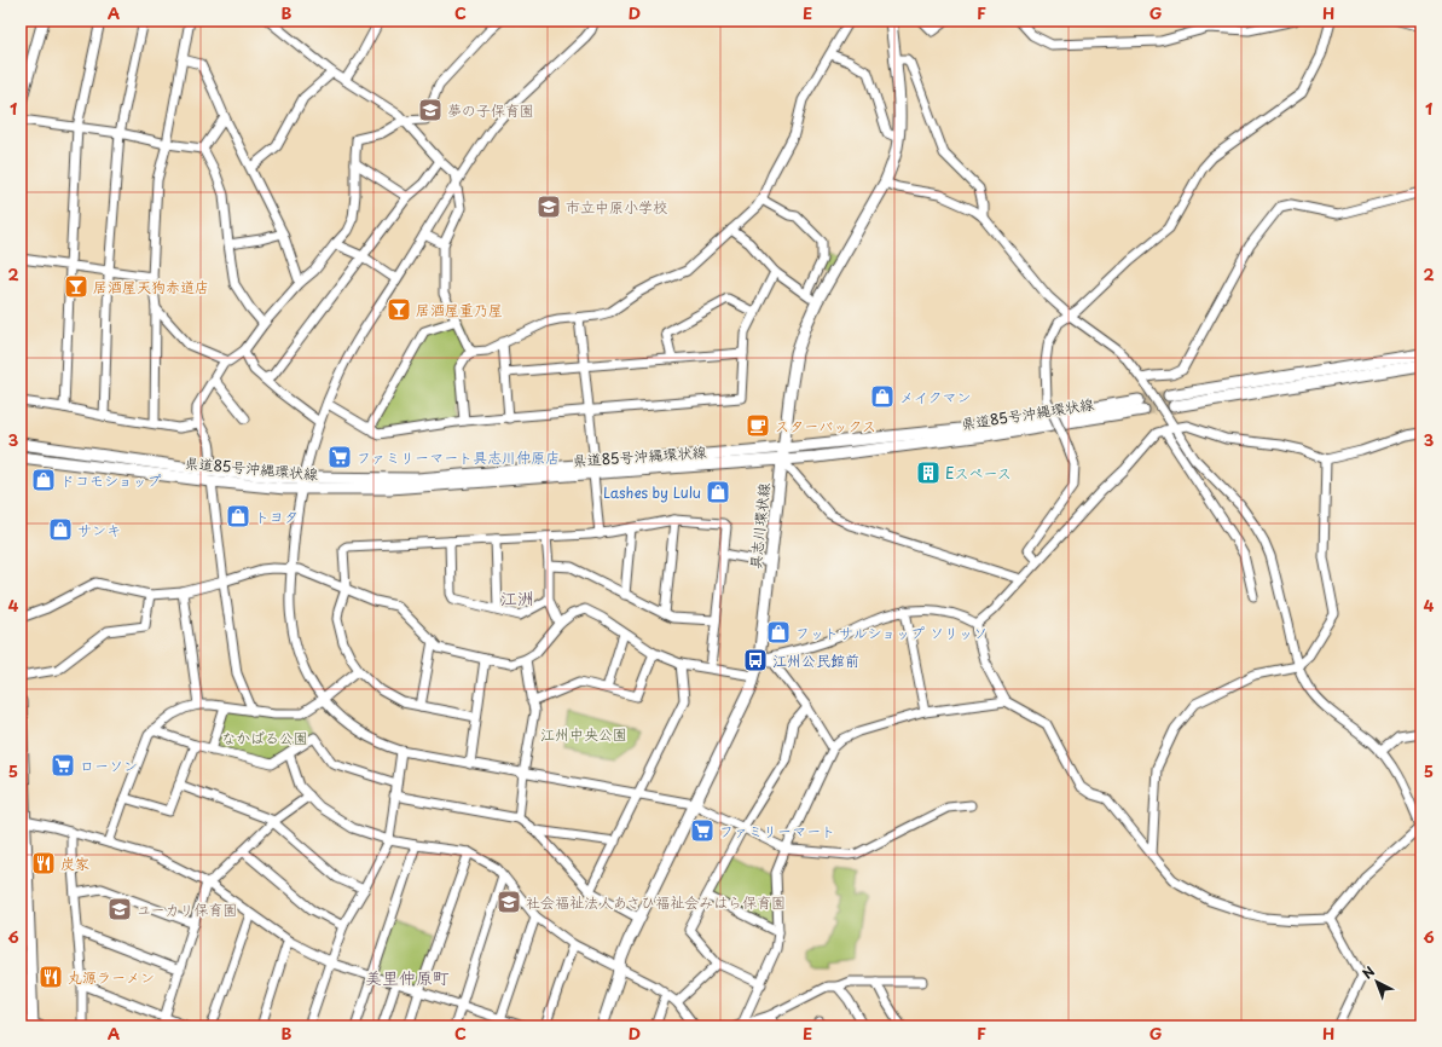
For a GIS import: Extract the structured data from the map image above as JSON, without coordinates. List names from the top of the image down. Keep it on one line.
{"streets":{"main road":["県道85号沖縄環状線","具志川環状線"]},"crossings":[["県道85号沖縄環状線","具志川環状線"]],"districts":["江洲","美里仲原町"],"parks":["江州中央公園","なかばる公園"],"places":{"school or university":["夢の子保育園","市立中原小学校","社会福祉法人あさひ福祉会みはら保育園","ユーカリ保育園"],"bar":["居酒屋天狗赤道店","居酒屋重乃屋"],"shop":["メイクマン","ドコモショップ","Lashes by Lulu","トヨタ","サンキ","フットサルショップ ソリッソ"],"cafe":["スターバックス"],"supermarket":["ファミリーマート具志川仲原店","ローソン","ファミリーマート"],"building":["Eスペース"],"bus stop":["江州公民館前"],"restaurant":["炭家","丸源ラーメン"]},"north":"top left","grid":{"columns":["A","B","C","D","E","F","G","H"],"rows":["1","2","3","4","5","6"]}}
